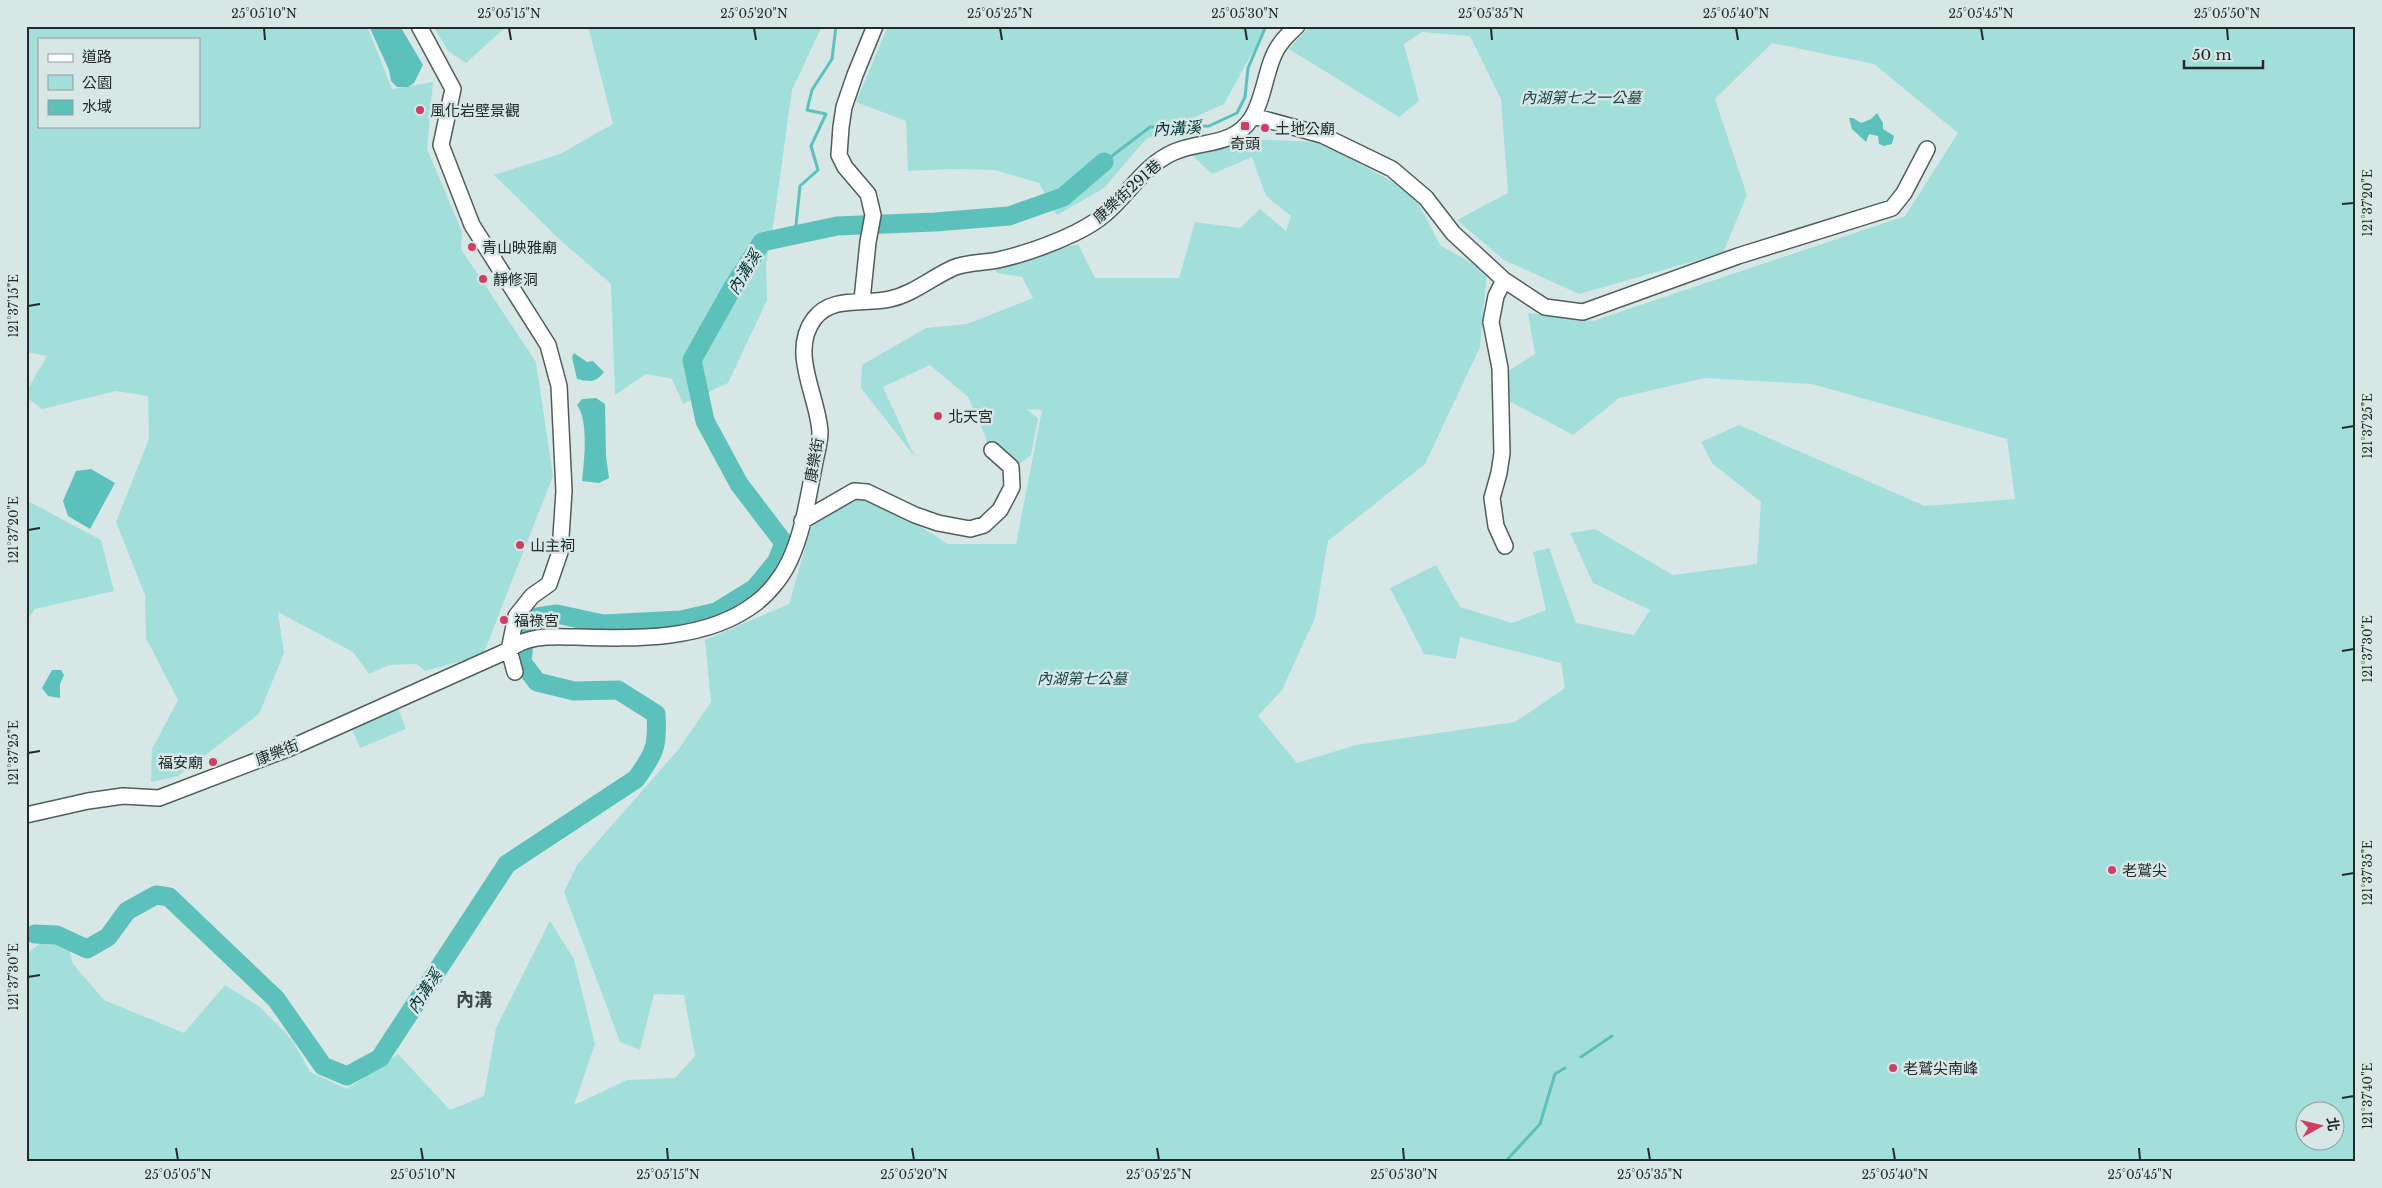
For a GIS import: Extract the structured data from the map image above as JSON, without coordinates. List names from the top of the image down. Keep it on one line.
{"streets":{"street":["康樂街291巷","康樂街"]},"crossings":[["康樂街291巷","康樂街"]],"districts":["內溝"],"water":["內溝溪"],"parks":["內湖第七之一公墓","內湖第七公墓"],"places":{"other":["風化岩壁景觀","土地公廟","青山映雅廟","靜修洞","北天宮","山主祠","福祿宮","福安廟","老鷲尖","老鷲尖南峰"],"transit":["奇頭"]},"legend":["道路","公園","水域"],"scale_bar":"50 m","north":"right","coordinates":["25°05'10\"N","25°05'15\"N","25°05'20\"N","25°05'25\"N","25°05'30\"N","25°05'35\"N","25°05'40\"N","25°05'45\"N","25°05'50\"N","121°37'20\"E","121°37'15\"E","121°37'25\"E","121°37'30\"E","121°37'35\"E","121°37'40\"E","25°05'05\"N"]}
